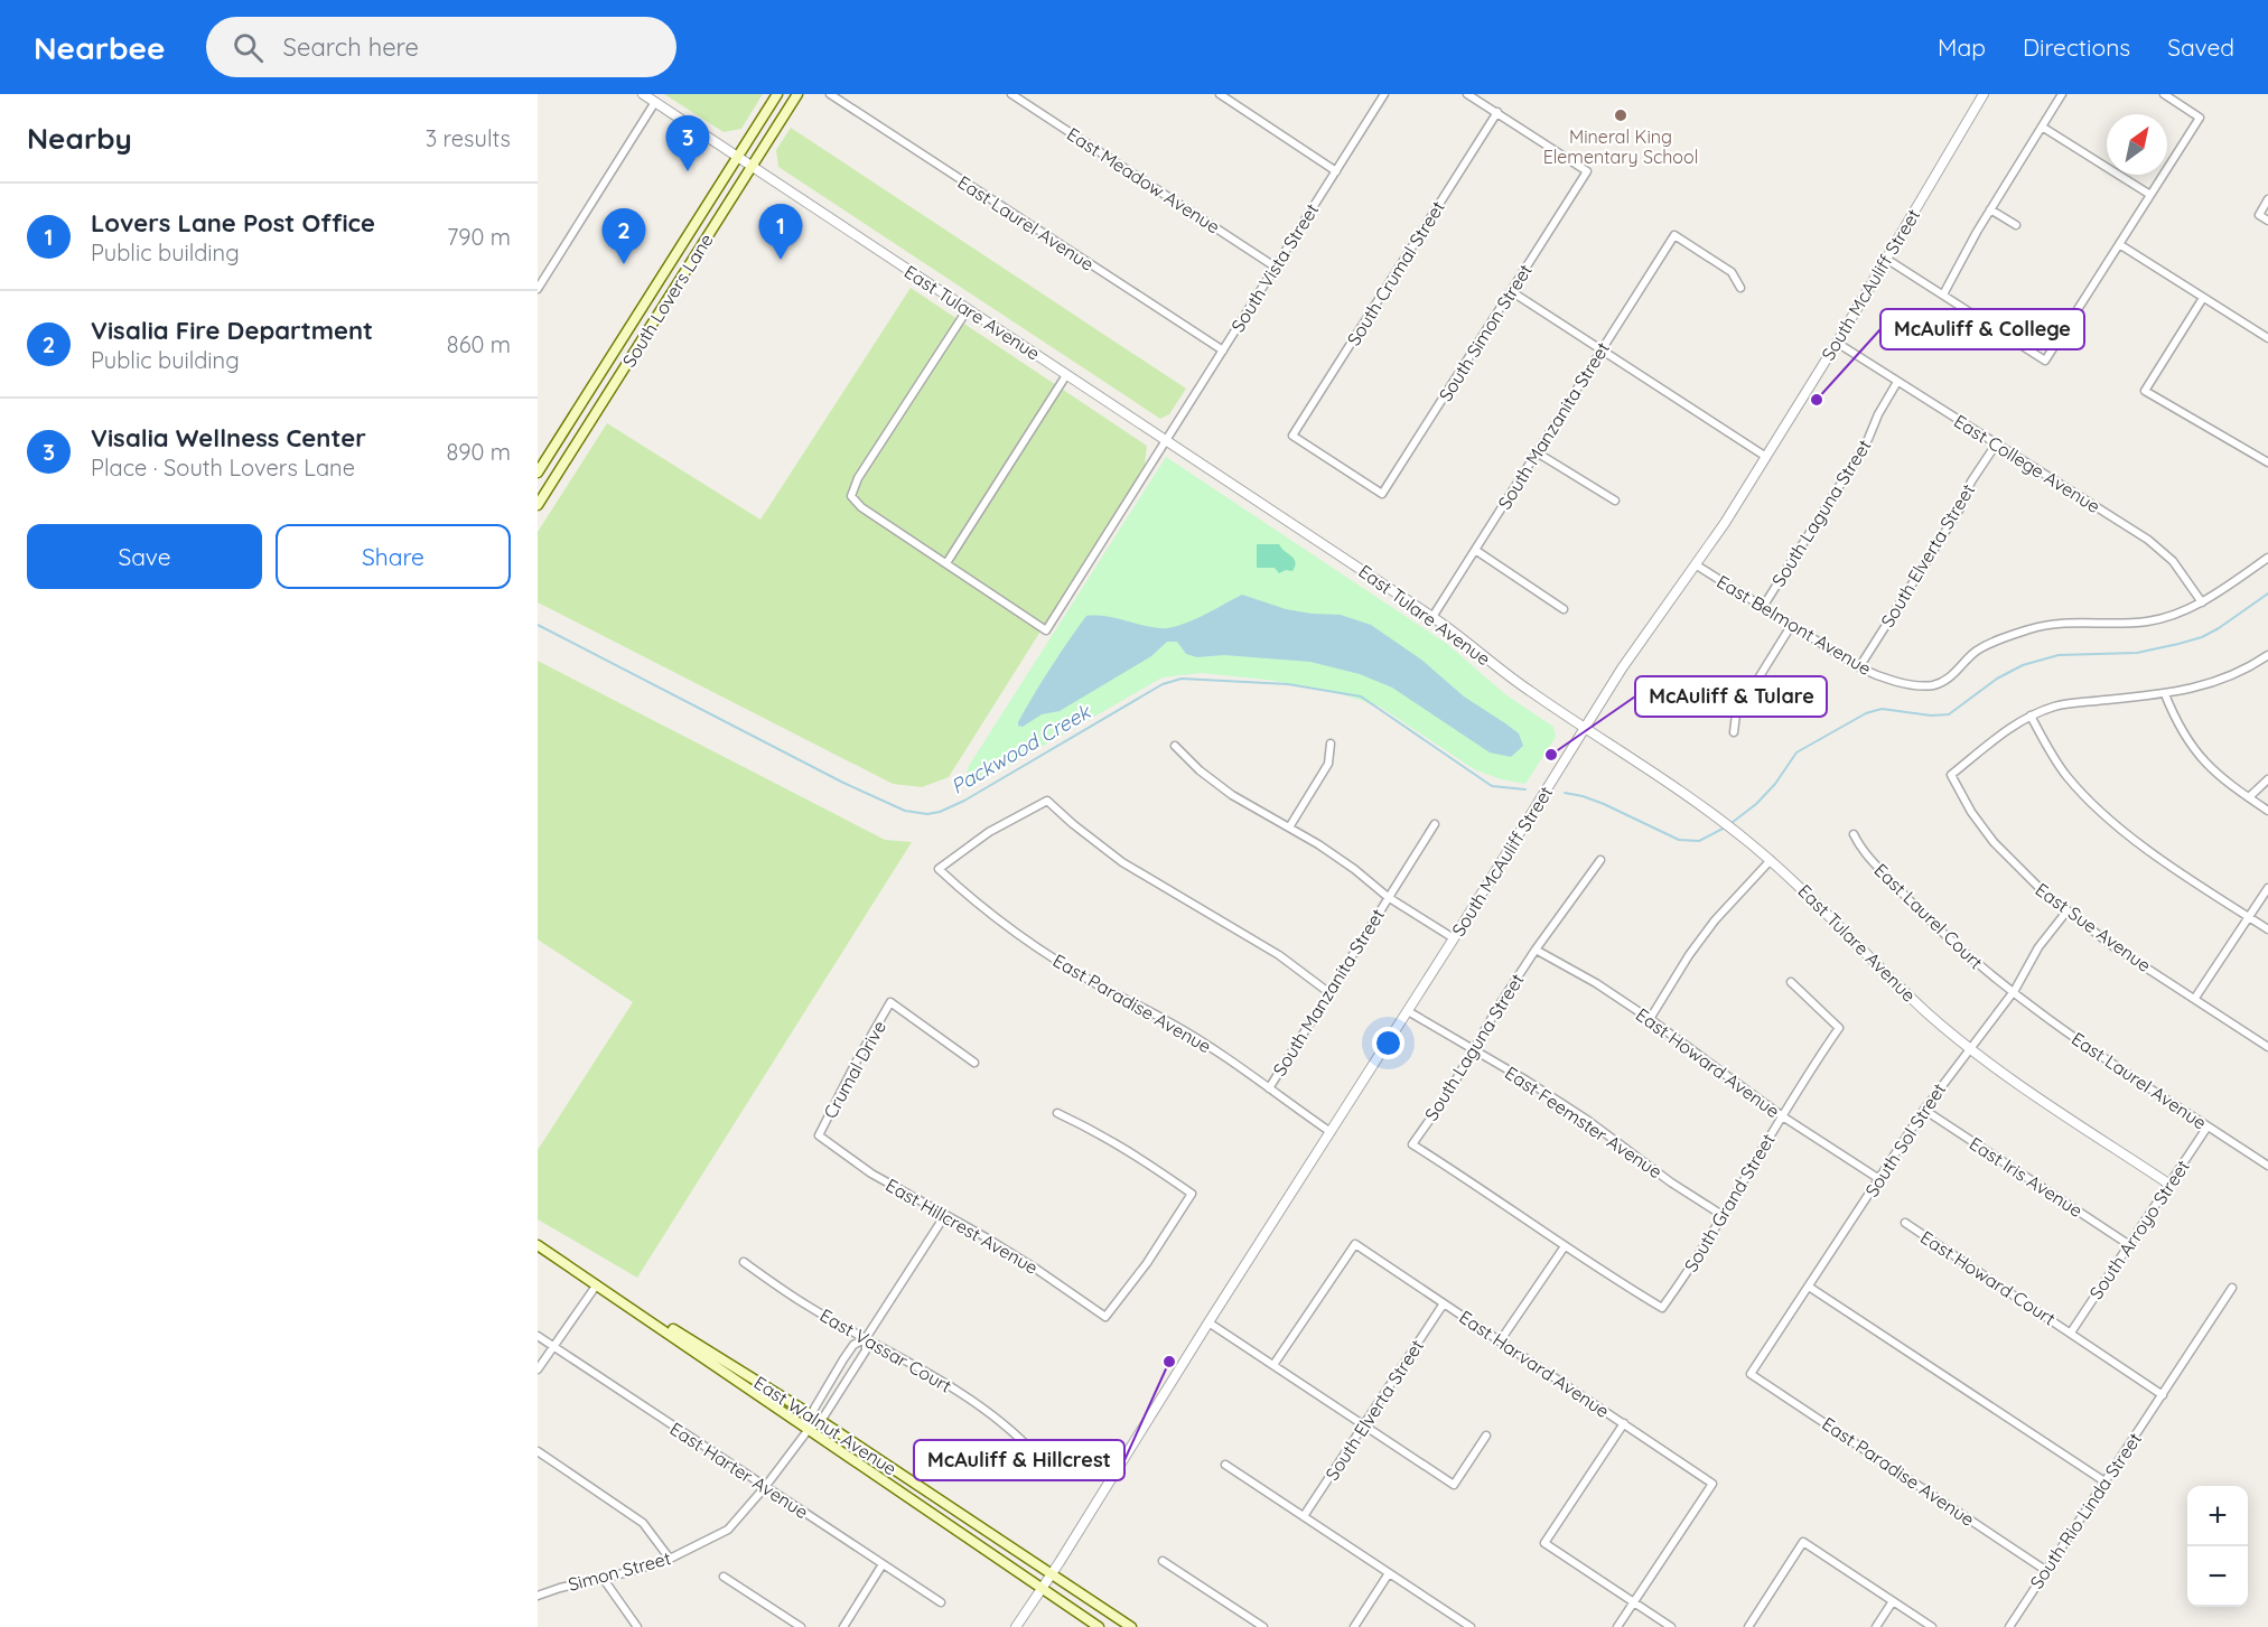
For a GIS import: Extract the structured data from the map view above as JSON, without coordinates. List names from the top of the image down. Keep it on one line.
{"streets":{"main road":["South Lovers Lane","East Walnut Avenue"],"street":["East Meadow Avenue","East Laurel Avenue","South Vista Street","South Crumal Street","South McAuliff Street","East Tulare Avenue","South Simon Street","South Manzanita Street","East College Avenue","South Laguna Street","South Elverta Street","East Belmont Avenue","East Laurel Court","East Sue Avenue","East Paradise Avenue","East Howard Avenue","Crumal Drive","East Feemster Avenue","South Sol Street","East Iris Avenue","South Grand Street","East Hillcrest Avenue","South Arroyo Street","East Howard Court","East Vassar Court","East Harvard Avenue","East Harter Avenue","South Rio Linda Street","Simon Street"]},"crossings":[["East Meadow Avenue","South Vista Street"],["East Laurel Avenue","South Vista Street"],["East Laurel Avenue","East Laurel Court"],["East Laurel Avenue","South Sol Street"],["East Laurel Avenue","South Arroyo Street"],["South Vista Street","East Tulare Avenue"],["South Crumal Street","South Simon Street"],["South McAuliff Street","East Tulare Avenue"],["South McAuliff Street","East College Avenue"],["South McAuliff Street","East Belmont Avenue"],["South McAuliff Street","East Paradise Avenue"],["South McAuliff Street","East Feemster Avenue"],["South McAuliff Street","East Walnut Avenue"],["South Lovers Lane","East Tulare Avenue"],["East Tulare Avenue","South Manzanita Street"],["East Tulare Avenue","South Sol Street"],["East Tulare Avenue","South Arroyo Street"],["South Manzanita Street","East Paradise Avenue"],["East College Avenue","South Laguna Street"],["East College Avenue","South Elverta Street"],["East College Avenue","East Belmont Avenue"],["South Laguna Street","East Belmont Avenue"],["South Laguna Street","East Howard Avenue"],["South Laguna Street","East Feemster Avenue"],["South Laguna Street","South Grand Street"],["South Elverta Street","East Belmont Avenue"],["South Elverta Street","East Harvard Avenue"],["East Laurel Court","South Sol Street"],["East Sue Avenue","South Sol Street"],["East Paradise Avenue","South Sol Street"],["East Paradise Avenue","South Rio Linda Street"],["East Howard Avenue","South Sol Street"],["East Howard Avenue","South Grand Street"],["Crumal Drive","East Hillcrest Avenue"],["East Feemster Avenue","South Grand Street"],["South Sol Street","East Iris Avenue"],["East Iris Avenue","South Arroyo Street"],["South Arroyo Street","East Howard Court"],["East Walnut Avenue","Simon Street"],["East Harter Avenue","Simon Street"]],"water":["Packwood Creek"],"places":["Mineral King Elementary School","McAuliff & College","McAuliff & Tulare","McAuliff & Hillcrest"],"north":"top right","page":{"header":"Nearbee","search":"Search here","nav":["Map","Directions","Saved"],"heading":["Nearby","3 results"],"pins":["3","1","2"],"list":[{"mark":"1","name":"Lovers Lane Post Office","note":"Public building","value":"790 m"},{"mark":"2","name":"Visalia Fire Department","note":"Public building","value":"860 m"},{"mark":"3","name":"Visalia Wellness Center","note":"Place · South Lovers Lane","value":"890 m"}],"buttons":["Save","Share"],"map_buttons":["+","−"]}}
